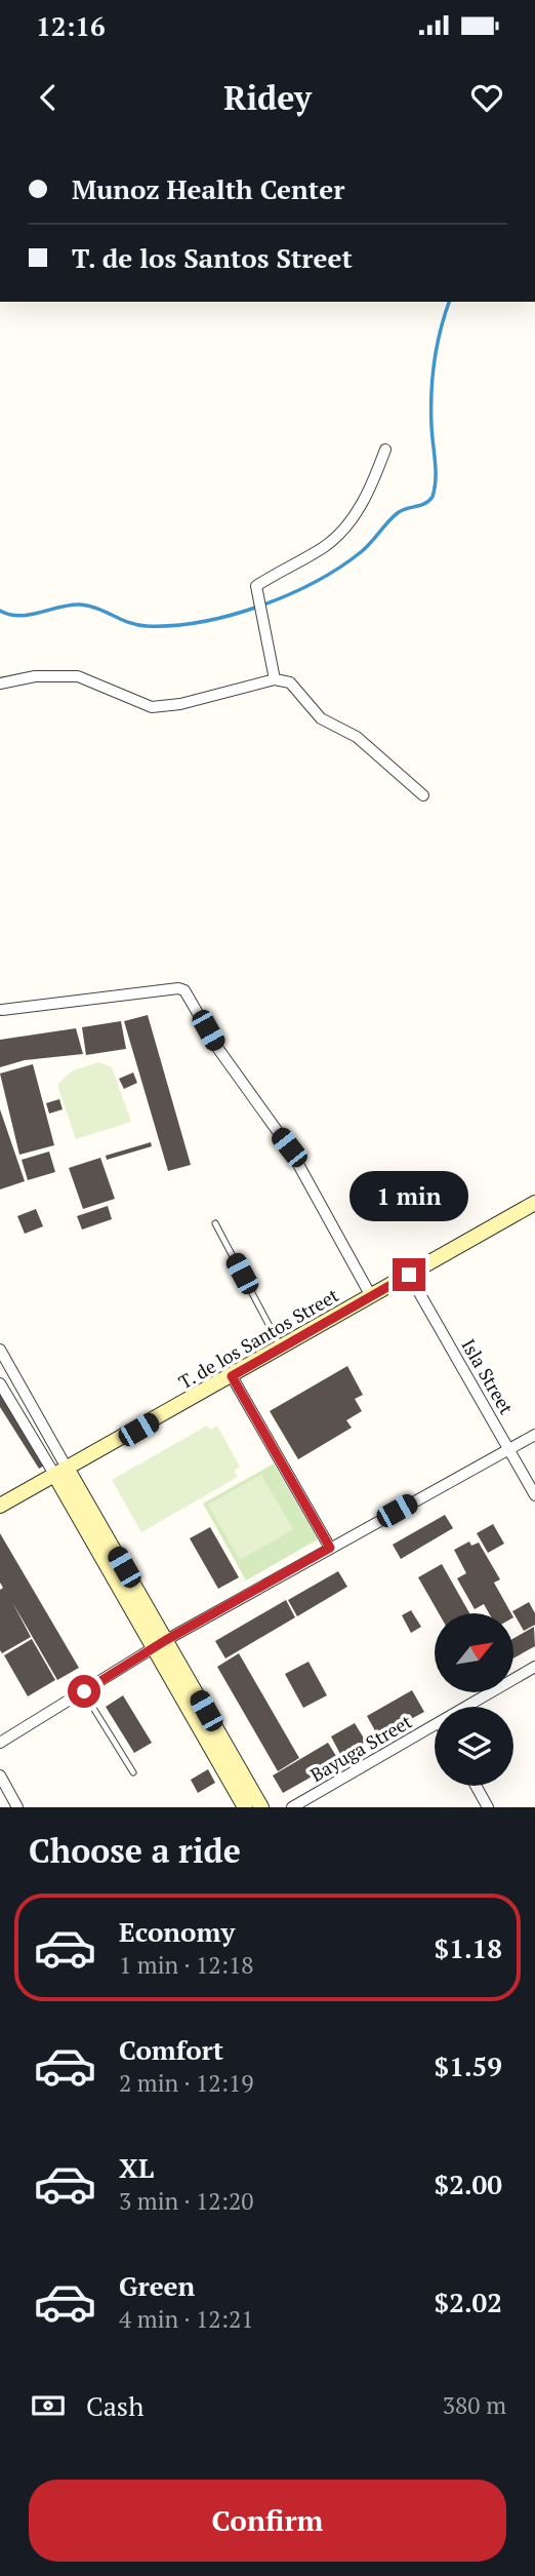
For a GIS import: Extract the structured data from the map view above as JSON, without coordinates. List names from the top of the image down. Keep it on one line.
{"streets":{"main road":["T. de los Santos Street"],"street":["Isla Street","Bayuga Street"]},"crossings":[["T. de los Santos Street","Isla Street"]],"north":"top right","page":{"status":"12:16","header":"Ridey","banner":["Munoz Health Center","T. de los Santos Street"],"bubble":"1 min","heading":"Choose a ride","list":[{"name":"Economy","note":"1 min · 12:18","value":"$1.18"},{"name":"Comfort","note":"2 min · 12:19","value":"$1.59"},{"name":"XL","note":"3 min · 12:20","value":"$2.00"},{"name":"Green","note":"4 min · 12:21","value":"$2.02"}],"pay":["Cash","380 m"],"buttons":"Confirm"}}
